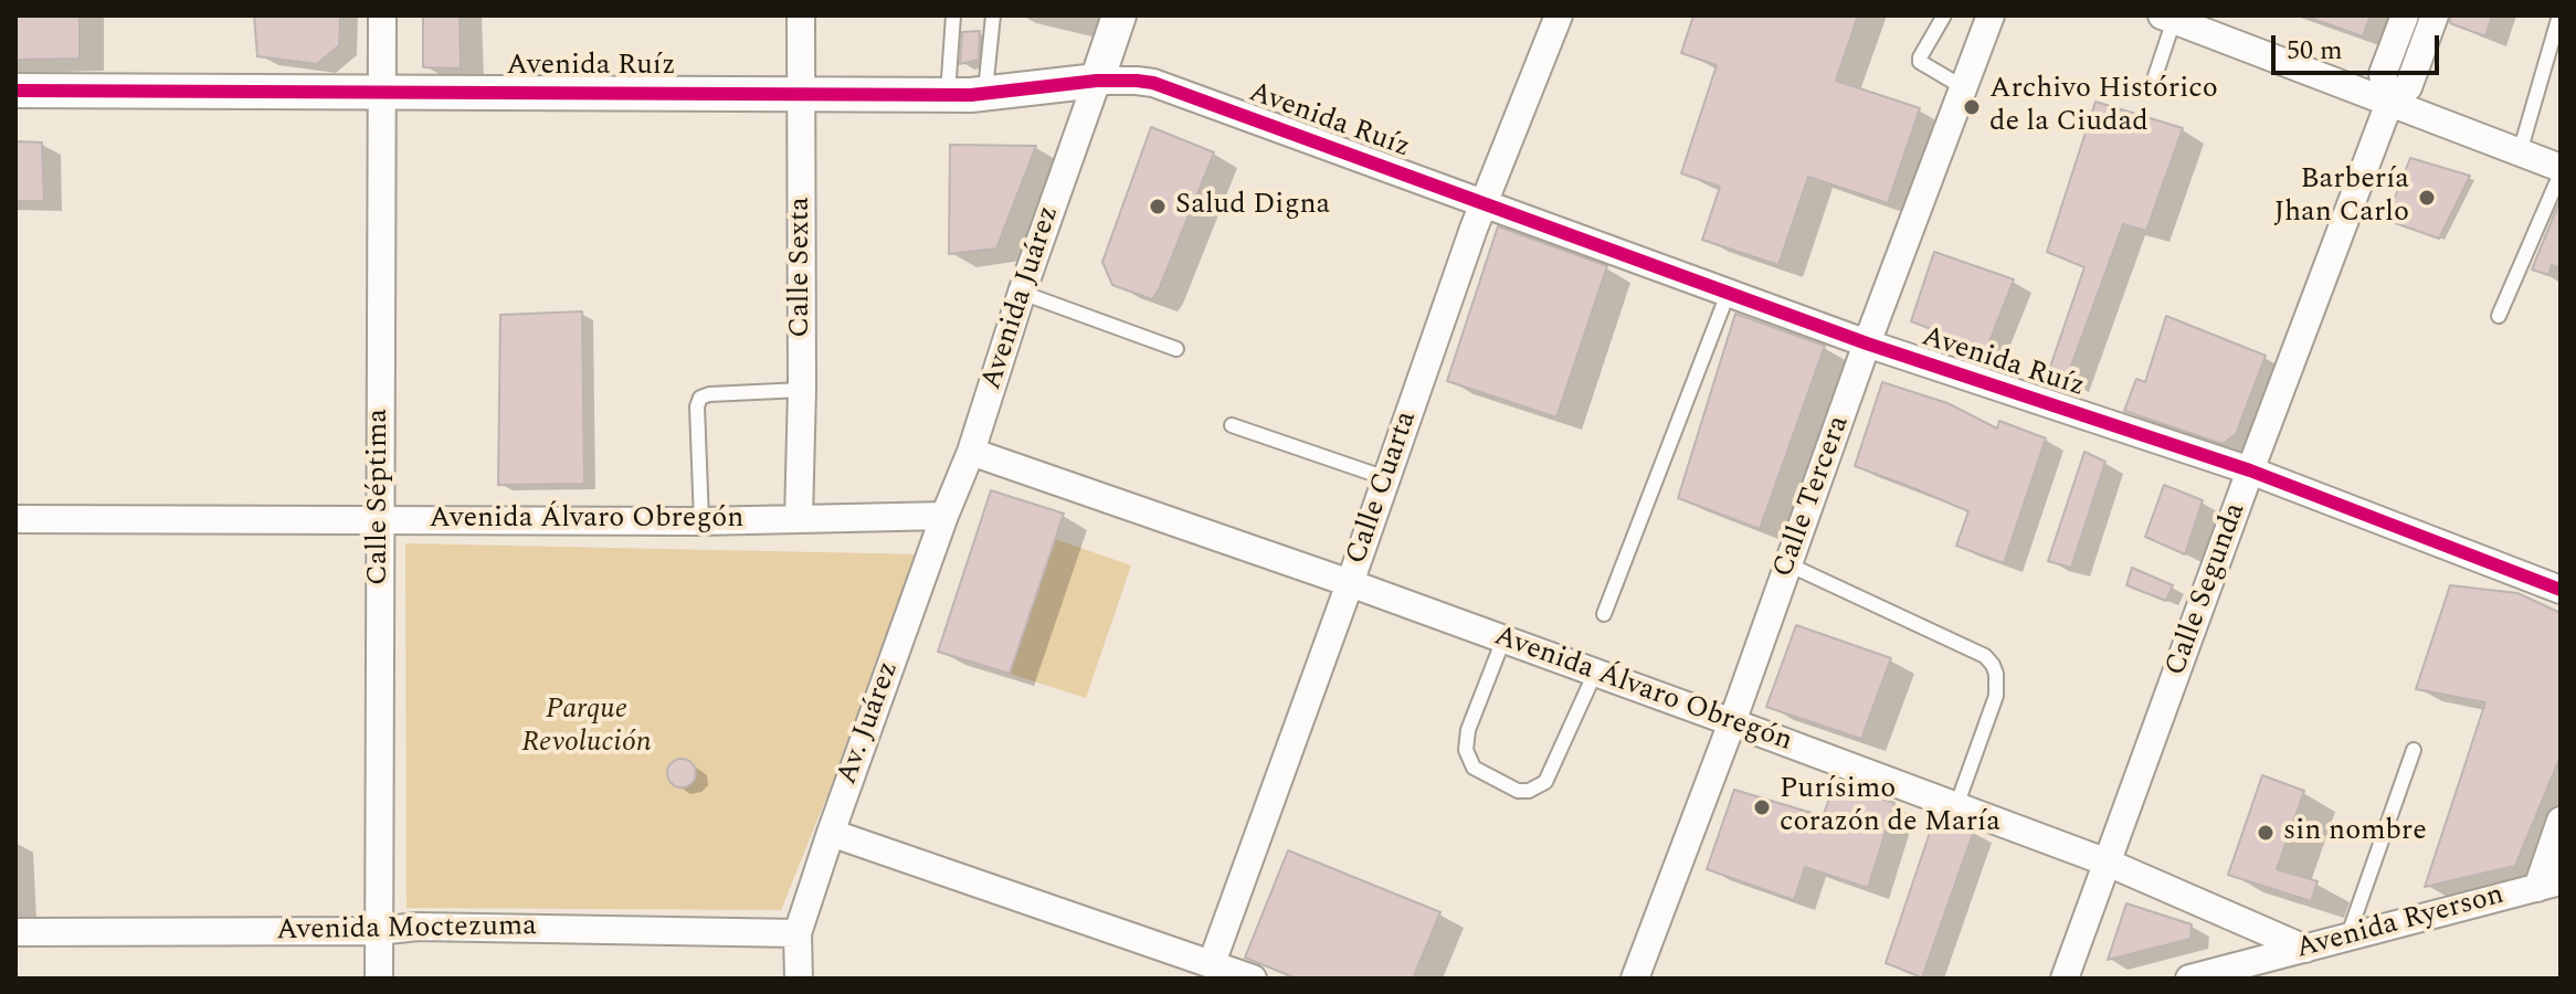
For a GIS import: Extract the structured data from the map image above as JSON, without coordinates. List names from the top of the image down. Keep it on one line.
{"streets":{"street":["Avenida Ruíz","Calle Sexta","Avenida Juárez","Calle Cuarta","Calle Séptima","Calle Tercera","Avenida Álvaro Obregón","Calle Segunda","Av. Juárez","Avenida Ryerson","Avenida Moctezuma"]},"crossings":[["Avenida Ruíz","Calle Sexta"],["Avenida Ruíz","Avenida Juárez"],["Avenida Ruíz","Calle Cuarta"],["Avenida Ruíz","Calle Séptima"],["Avenida Ruíz","Calle Tercera"],["Avenida Ruíz","Calle Segunda"],["Calle Sexta","Avenida Álvaro Obregón"],["Avenida Juárez","Avenida Álvaro Obregón"],["Avenida Juárez","Av. Juárez"],["Calle Cuarta","Avenida Álvaro Obregón"],["Calle Séptima","Avenida Álvaro Obregón"],["Calle Séptima","Avenida Moctezuma"],["Calle Tercera","Avenida Álvaro Obregón"],["Avenida Álvaro Obregón","Calle Segunda"],["Avenida Álvaro Obregón","Av. Juárez"],["Avenida Álvaro Obregón","Avenida Ryerson"],["Av. Juárez","Avenida Moctezuma"]],"parks":["Parque Revolución"],"places":["Archivo Histórico de la Ciudad","Barbería Jhan Carlo","Salud Digna","Purísimo corazón de María","sin nombre"],"scale_bar":"50 m"}
